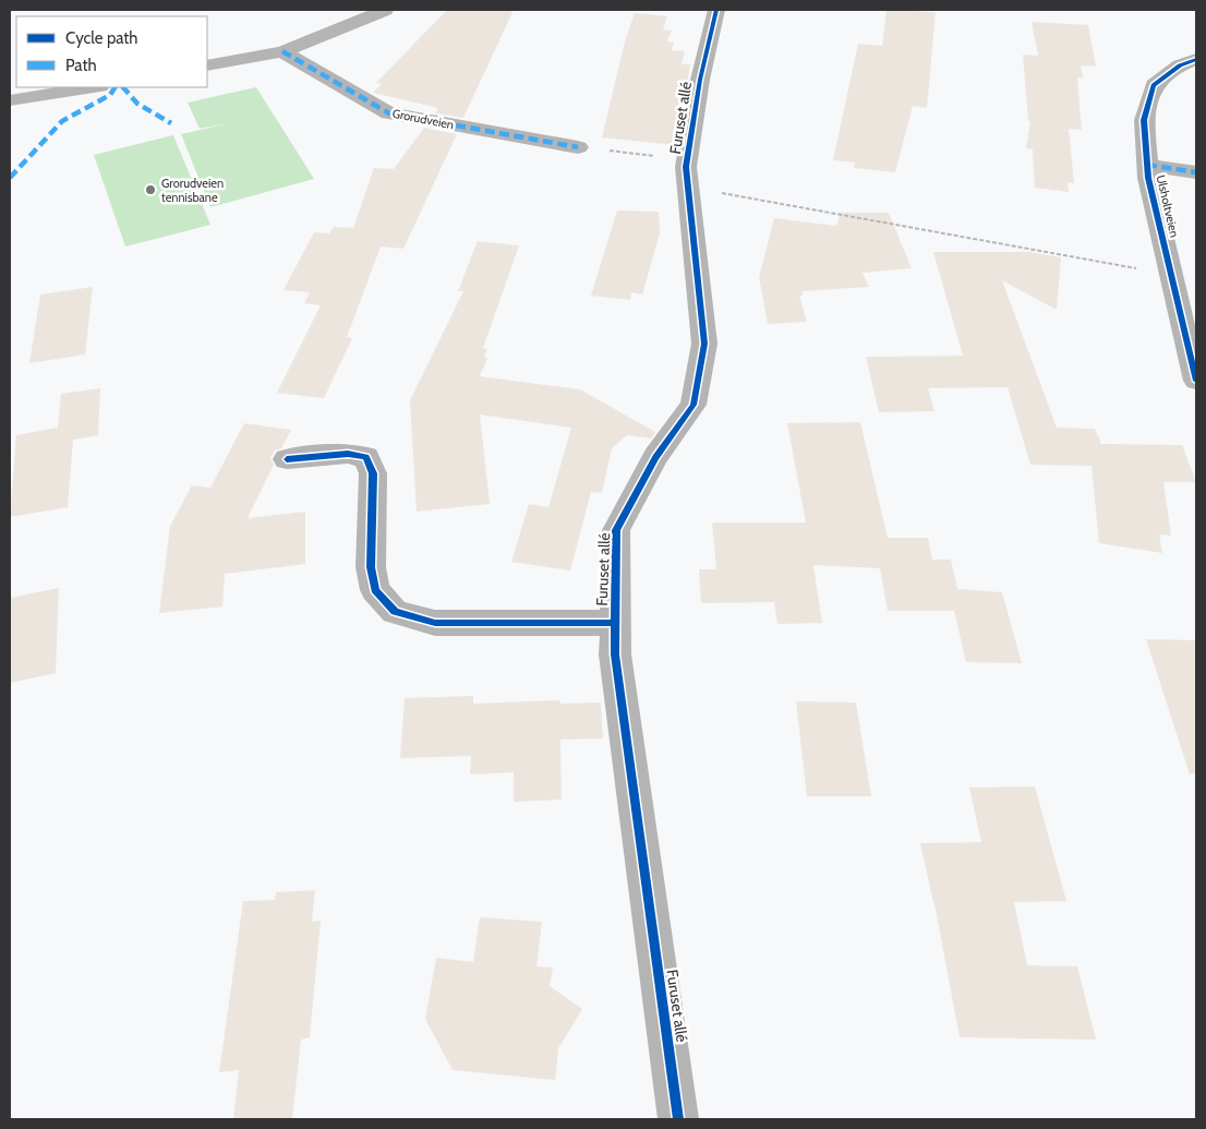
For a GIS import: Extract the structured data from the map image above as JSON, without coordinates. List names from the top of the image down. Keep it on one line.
{"streets":{"street":["Furuset allé","Grorudveien","Ulsholtveien"]},"places":["Grorudveien tennisbane"],"legend":["Cycle path","Path"]}
